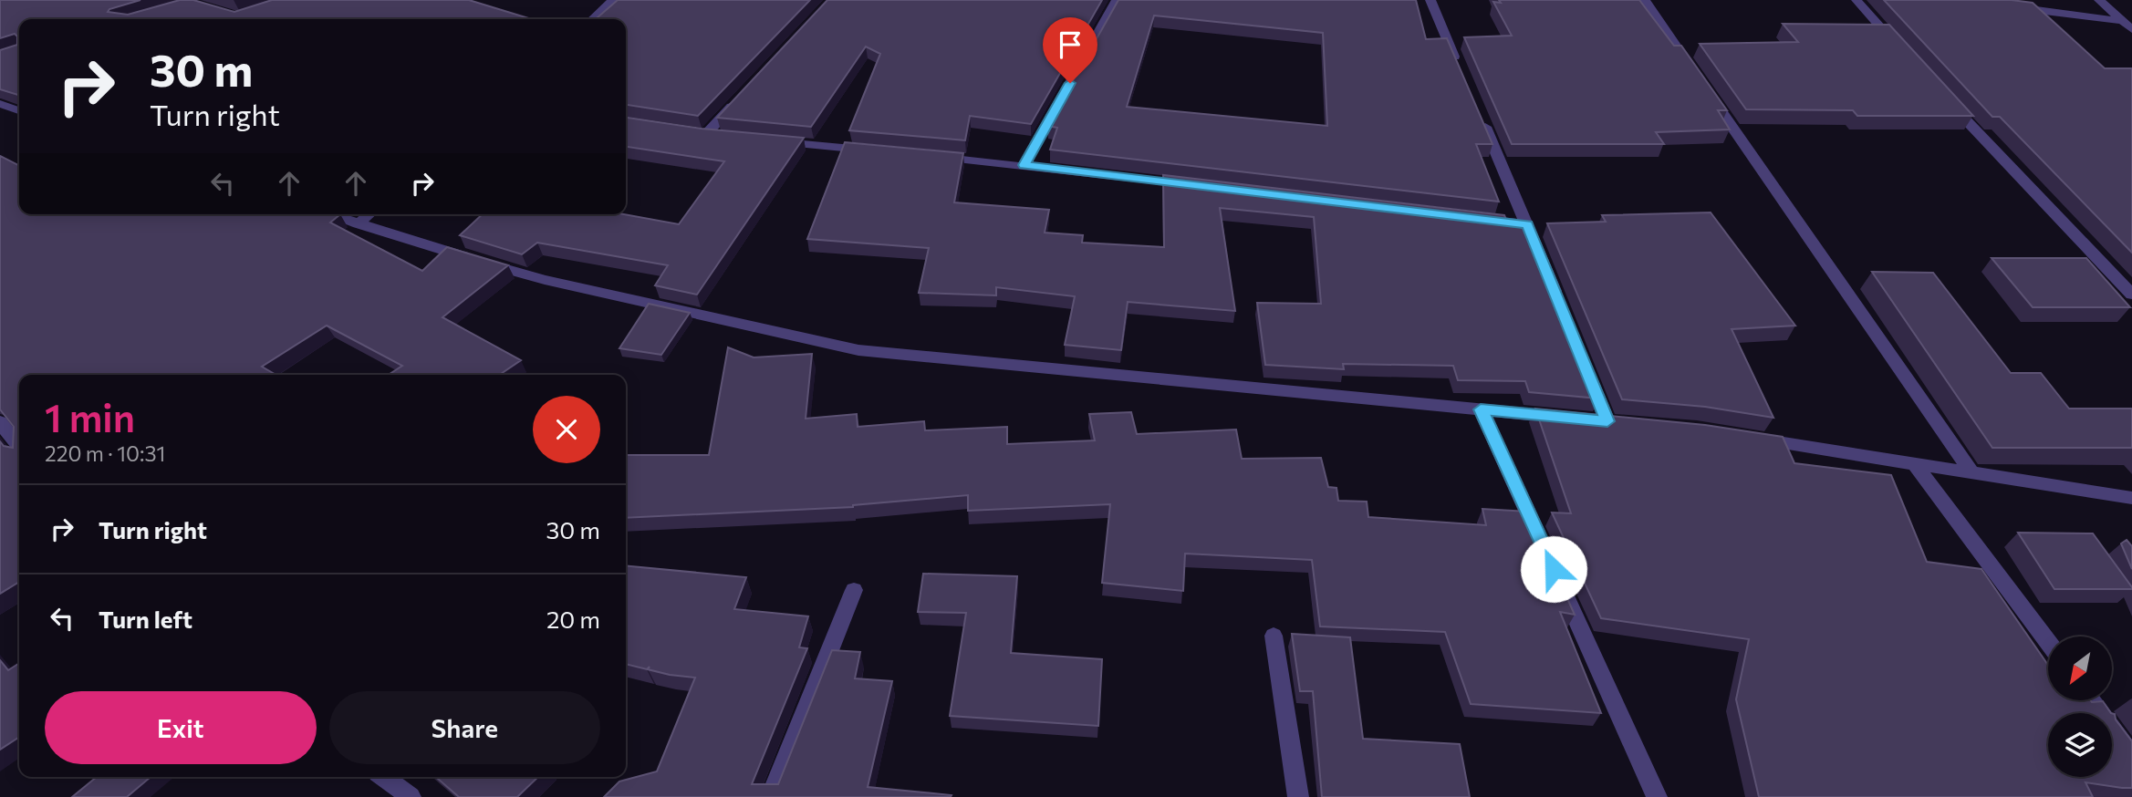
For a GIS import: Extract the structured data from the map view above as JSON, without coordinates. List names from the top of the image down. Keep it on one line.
{"north":"bottom left","page":{"turn":["30 m","Turn right"],"heading":["1 min","220 m · 10:31"],"list":[{"name":"Turn right","value":"30 m"},{"name":"Turn left","value":"20 m"}],"buttons":["Exit","Share"]}}
